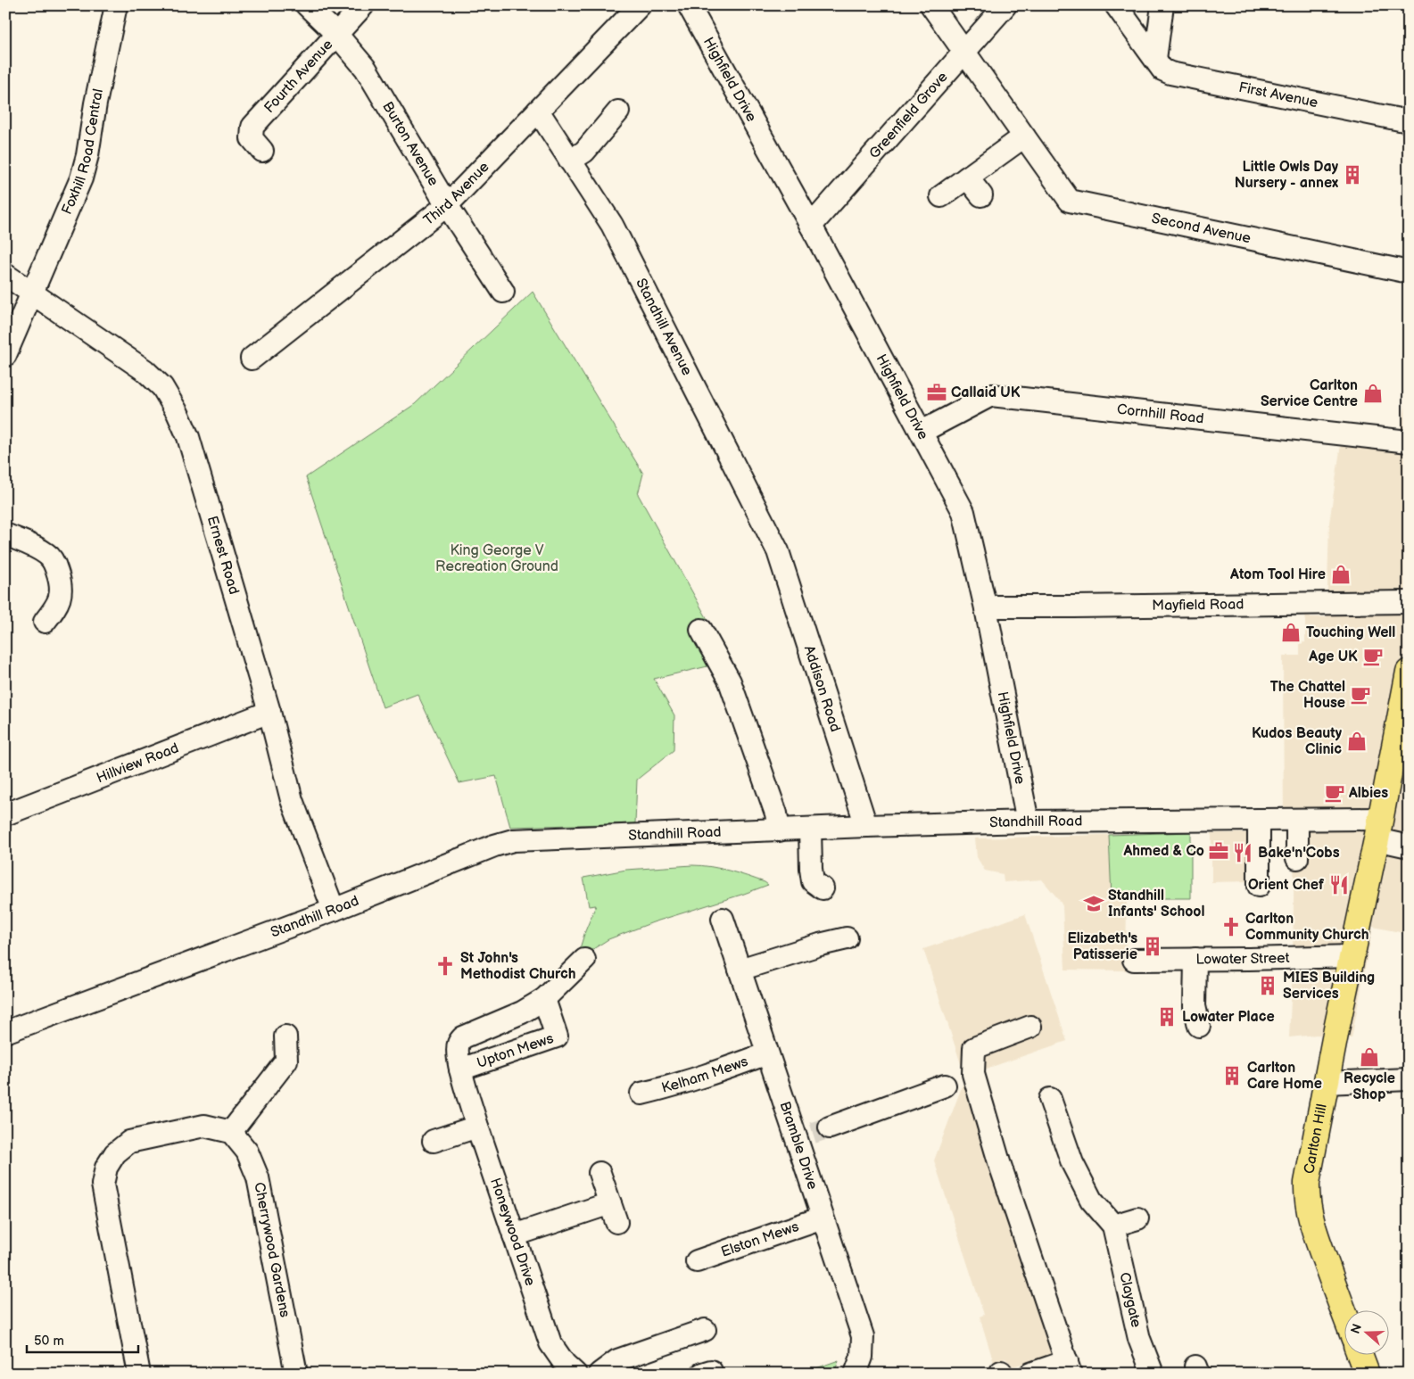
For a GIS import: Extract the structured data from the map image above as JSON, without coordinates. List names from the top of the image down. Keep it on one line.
{"streets":{"main road":["Carlton Hill"],"street":["Fourth Avenue","Highfield Drive","First Avenue","Greenfield Grove","Burton Avenue","Foxhill Road Central","Third Avenue","Second Avenue","Standhill Avenue","Cornhill Road","Ernest Road","Mayfield Road","Addison Road","Hillview Road","Standhill Road","Lowater Street","Upton Mews","Kelham Mews","Bramble Drive","Honeywood Drive","Elston Mews","Cherrywood Gardens","Claygate"]},"crossings":[["Fourth Avenue","Burton Avenue"],["Highfield Drive","Greenfield Grove"],["Highfield Drive","Cornhill Road"],["Highfield Drive","Mayfield Road"],["Highfield Drive","Standhill Road"],["Greenfield Grove","Second Avenue"],["Burton Avenue","Third Avenue"],["Foxhill Road Central","Ernest Road"],["Third Avenue","Standhill Avenue"],["Standhill Avenue","Addison Road"],["Ernest Road","Hillview Road"],["Ernest Road","Standhill Road"],["Addison Road","Standhill Road"],["Standhill Road","Carlton Hill"],["Lowater Street","Carlton Hill"],["Upton Mews","Honeywood Drive"],["Kelham Mews","Bramble Drive"],["Bramble Drive","Elston Mews"]],"parks":["King George V Recreation Ground"],"places":{"building":["Little Owls Day Nursery - annex","Elizabeth's Patisserie","MIES Building Services","Lowater Place","Carlton Care Home"],"office":["Callaid UK","Ahmed & Co"],"shop":["Carlton Service Centre","Atom Tool Hire","Touching Well","Kudos Beauty Clinic","Recycle Shop"],"cafe":["Age UK","The Chattel House","Albies"],"restaurant":["Bake'n'Cobs","Orient Chef"],"school or university":["Standhill Infants' School"],"church":["Carlton Community Church","St John's Methodist Church"]},"scale_bar":"50 m","north":"left"}
